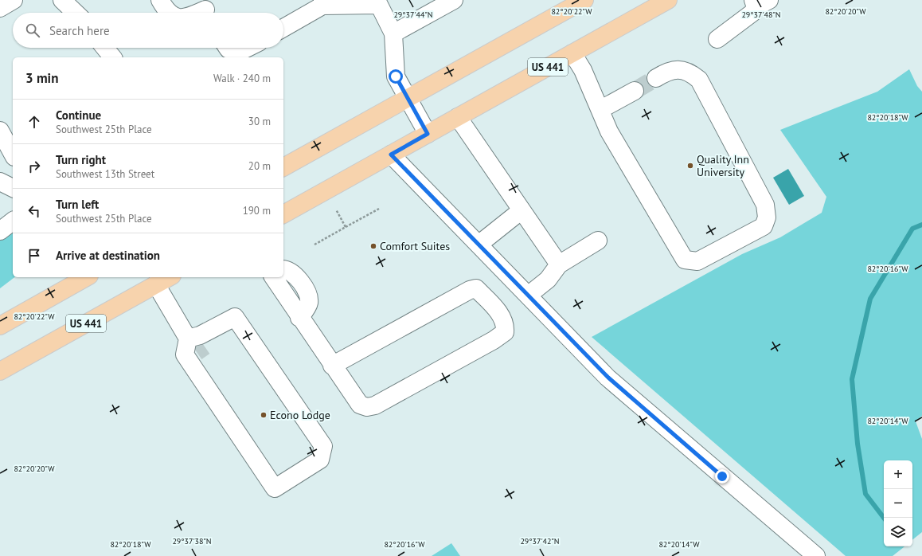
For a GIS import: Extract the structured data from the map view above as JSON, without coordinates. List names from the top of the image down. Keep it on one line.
{"streets":{"main road":["US 441"]},"places":["Quality Inn University","Comfort Suites","Econo Lodge"],"page":{"search":"Search here","heading":["3 min","Walk · 240 m"],"list":[["Continue","Southwest 25th Place","30 m"],["Turn right","Southwest 13th Street","20 m"],["Turn left","Southwest 25th Place","190 m"],"Arrive at destination"],"map_buttons":["+","−"]},"coordinates":["82°20'22\"W","82°20'20\"W","29°37'44\"N","29°37'48\"N","82°20'18\"W","82°20'16\"W","82°20'14\"W","29°37'38\"N","29°37'42\"N"]}
